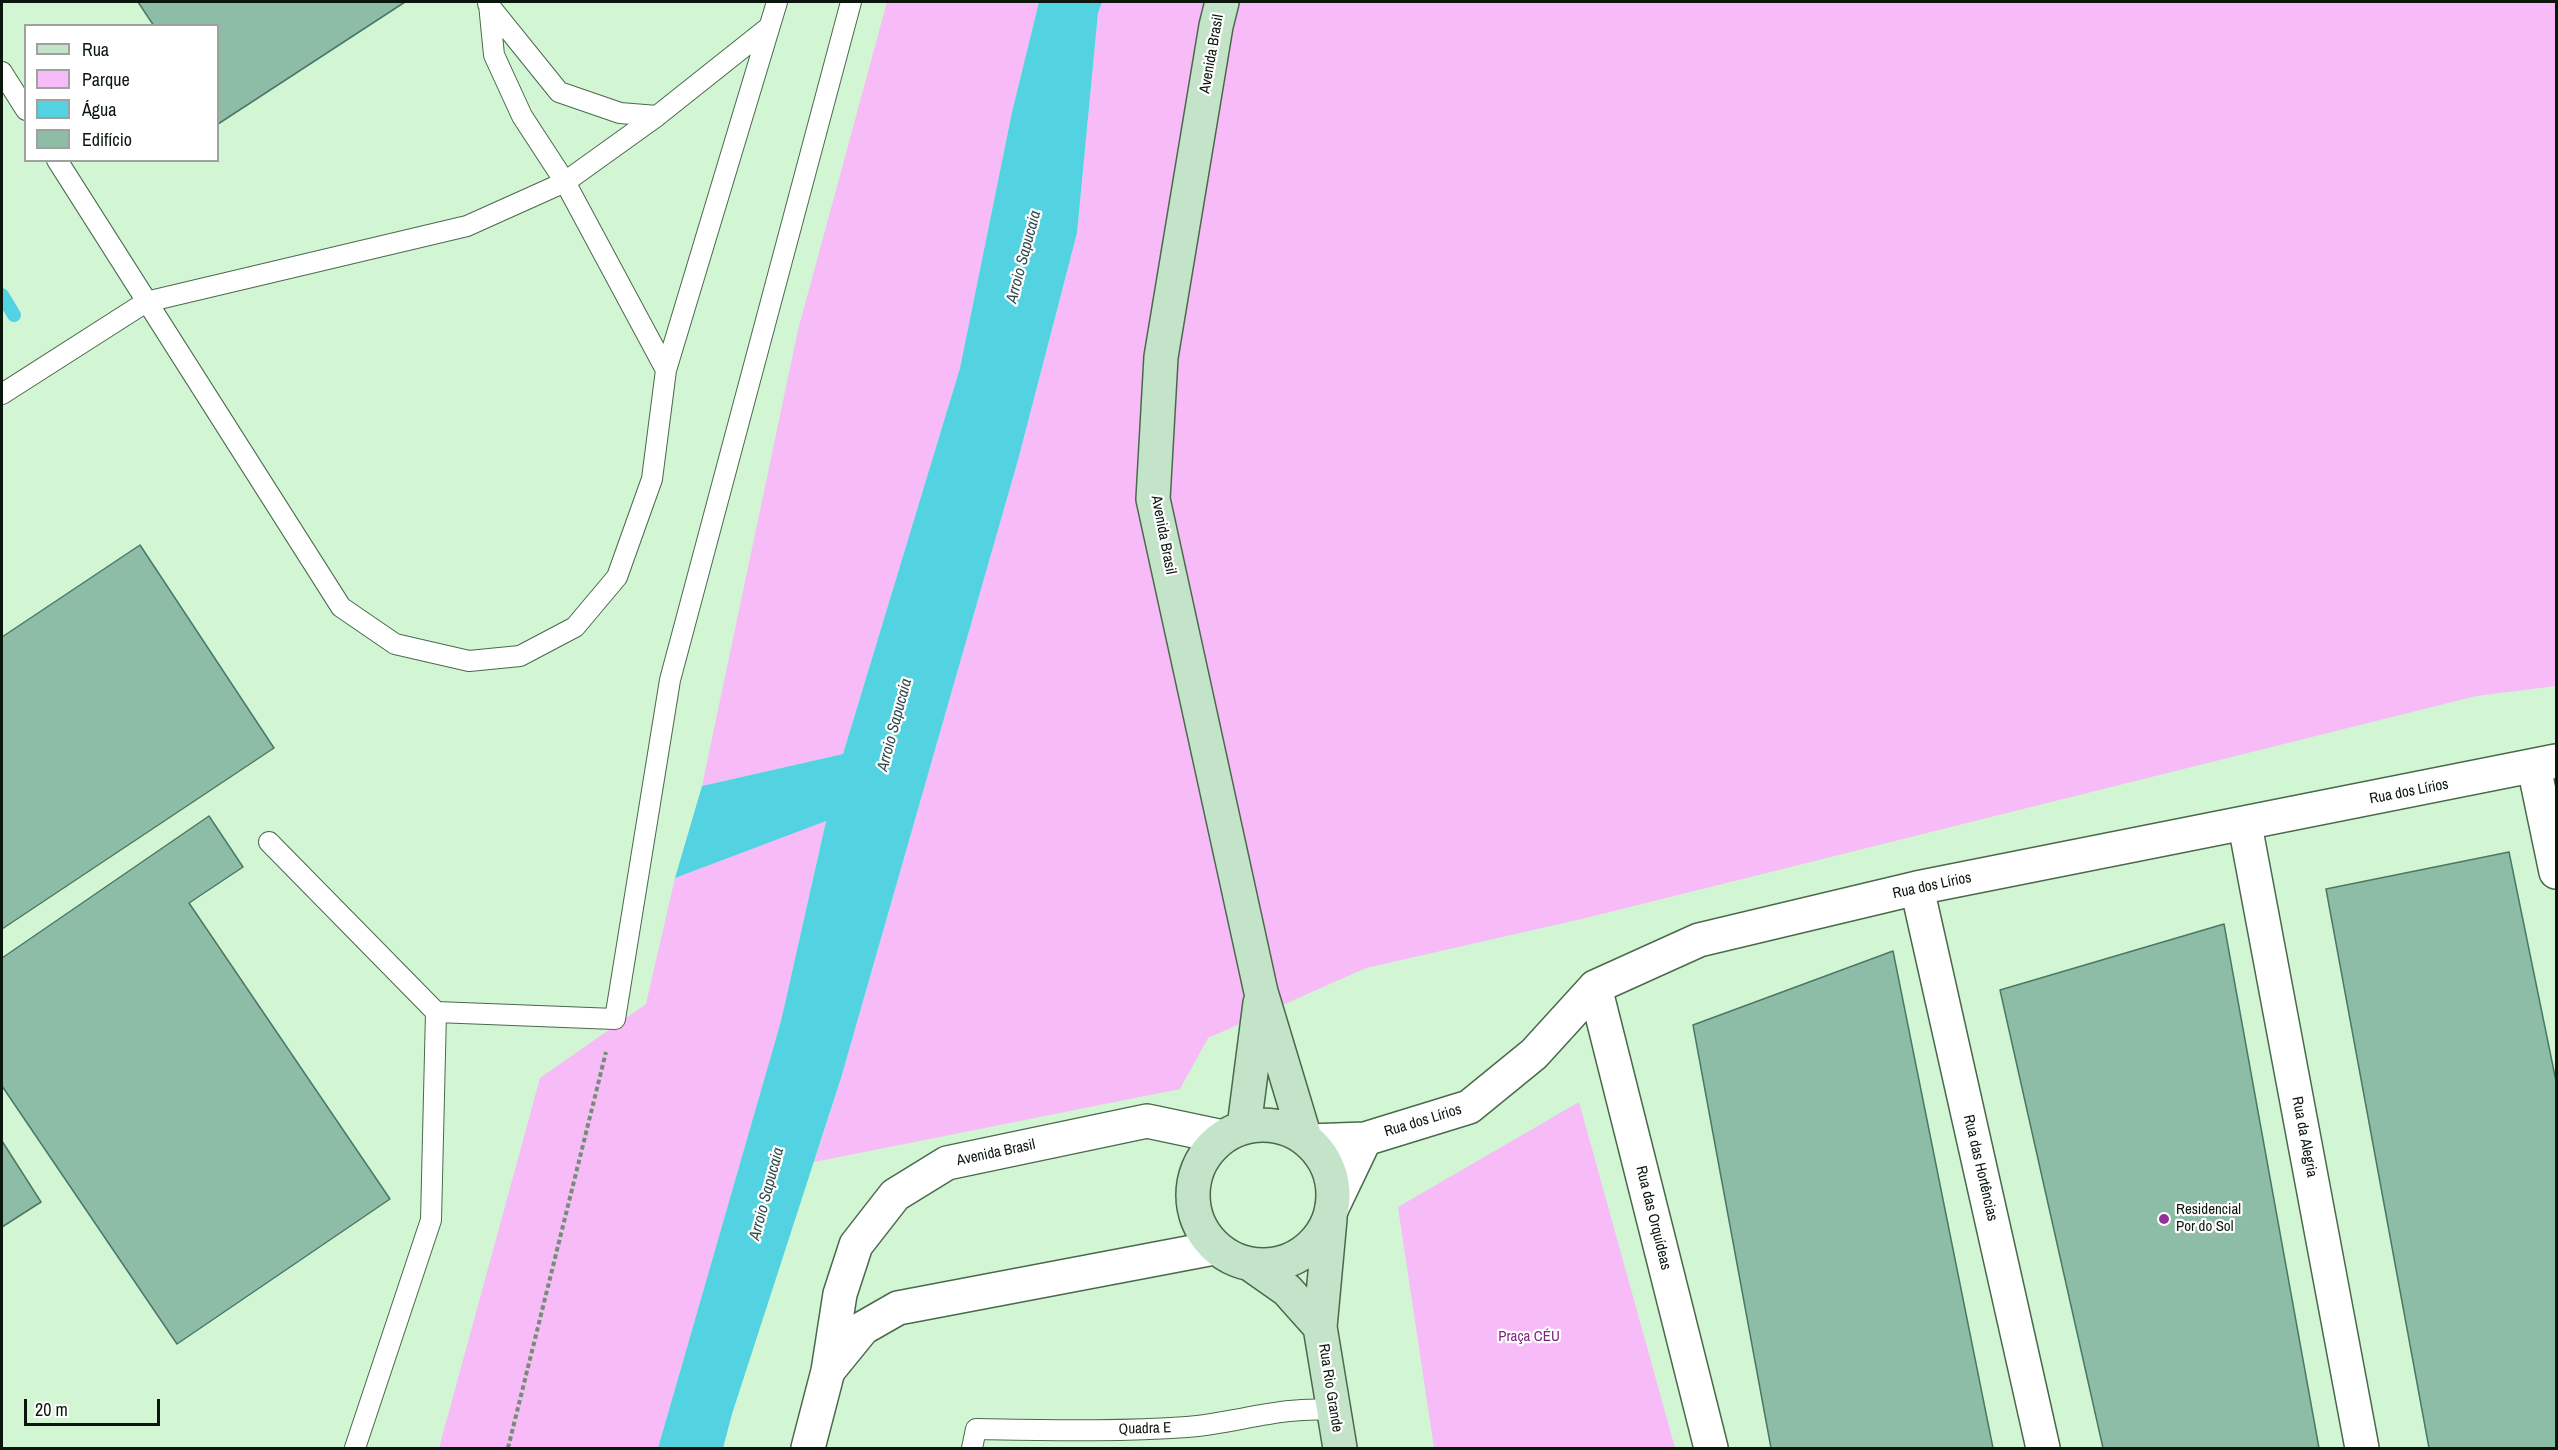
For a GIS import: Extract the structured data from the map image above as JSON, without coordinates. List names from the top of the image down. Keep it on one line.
{"streets":{"main road":["Avenida Brasil","Rua Rio Grande"],"street":["Rua dos Lírios","Rua da Alegria","Rua das Hortências","Rua das Orquídeas"],"lane":["Quadra E"]},"crossings":[["Avenida Brasil","Rua dos Lírios"],["Avenida Brasil","Rua Rio Grande"],["Rua dos Lírios","Rua da Alegria"],["Rua dos Lírios","Rua das Hortências"],["Rua dos Lírios","Rua das Orquídeas"],["Rua dos Lírios","Rua Rio Grande"],["Rua Rio Grande","Quadra E"]],"water":["Arroio Sapucaia"],"parks":["Praça CÉU"],"places":["Residencial Por do Sol"],"legend":["Rua","Parque","Água","Edifício"],"scale_bar":"20 m"}
